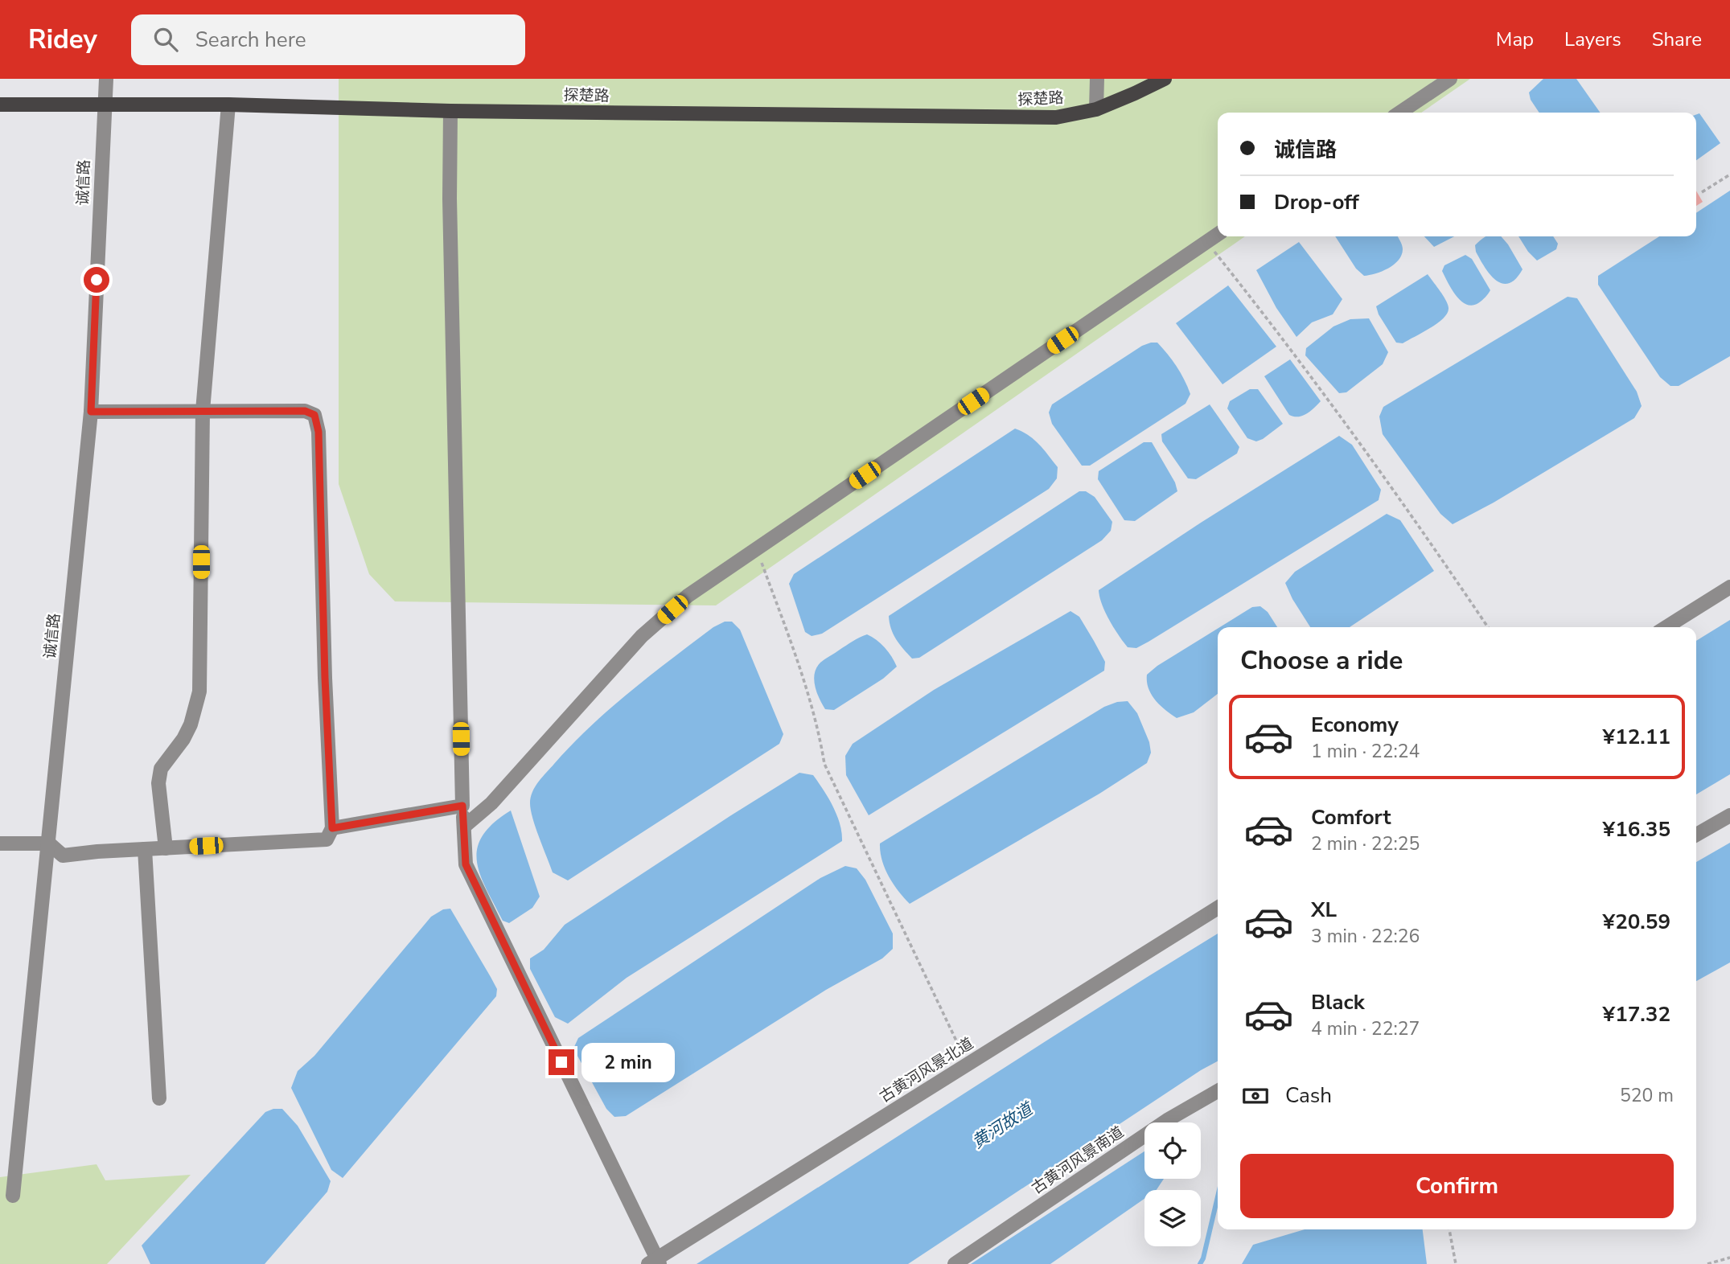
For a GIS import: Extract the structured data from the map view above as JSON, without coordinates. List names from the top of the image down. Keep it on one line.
{"streets":{"main road":["探楚路"],"street":["诚信路","古黄河风景北道","古黄河风景南道"]},"crossings":[["探楚路","诚信路"]],"water":["黄河故道"],"page":{"header":"Ridey","search":"Search here","nav":["Map","Layers","Share"],"banner":["诚信路","Drop-off"],"heading":"Choose a ride","list":[{"name":"Economy","note":"1 min · 22:24","value":"¥12.11"},{"name":"Comfort","note":"2 min · 22:25","value":"¥16.35"},{"name":"XL","note":"3 min · 22:26","value":"¥20.59"},{"name":"Black","note":"4 min · 22:27","value":"¥17.32"}],"bubble":"2 min","pay":["Cash","520 m"],"buttons":"Confirm"}}
